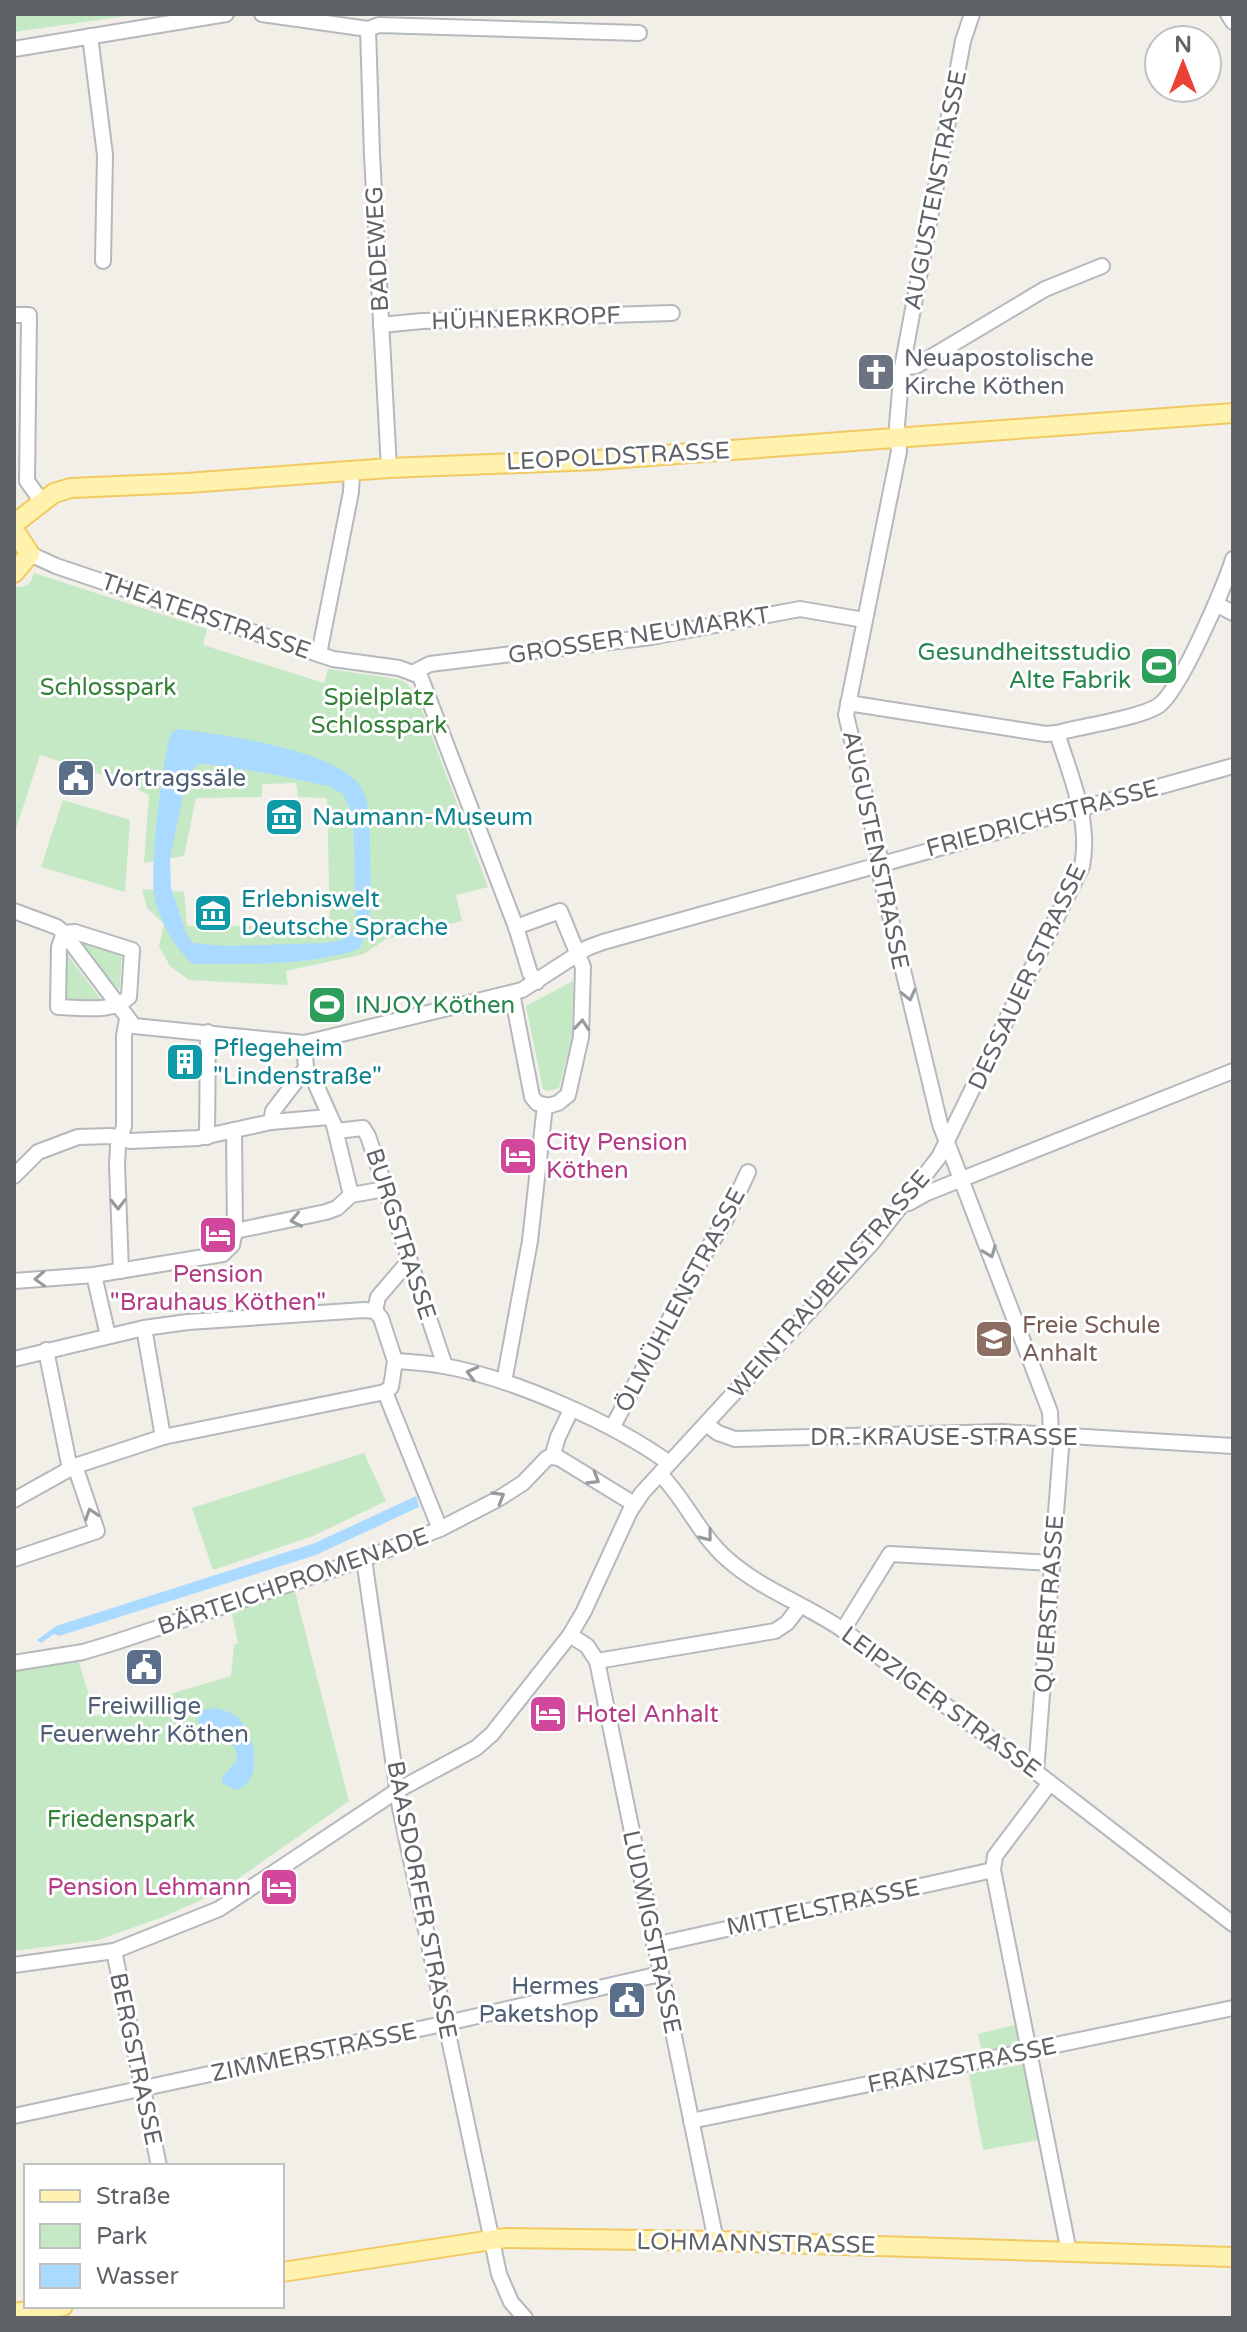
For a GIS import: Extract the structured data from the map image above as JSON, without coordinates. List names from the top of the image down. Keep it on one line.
{"streets":{"main road":["LEOPOLDSTRASSE","LOHMANNSTRASSE"],"street":["AUGUSTENSTRASSE","BADEWEG","HÜHNERKROPF","THEATERSTRASSE","GROSSER NEUMARKT","FRIEDRICHSTRASSE","DESSAUER STRASSE","BURGSTRASSE","WEINTRAUBENSTRASSE","ÖLMÜHLENSTRASSE","DR.-KRAUSE-STRASSE","BÄRTEICHPROMENADE","QUERSTRASSE","LEIPZIGER STRASSE","BAASDORFER STRASSE","MITTELSTRASSE","LUDWIGSTRASSE","ZIMMERSTRASSE","BERGSTRASSE","FRANZSTRASSE"]},"crossings":[["AUGUSTENSTRASSE","LEOPOLDSTRASSE"],["AUGUSTENSTRASSE","GROSSER NEUMARKT"],["AUGUSTENSTRASSE","FRIEDRICHSTRASSE"],["AUGUSTENSTRASSE","DESSAUER STRASSE"],["AUGUSTENSTRASSE","WEINTRAUBENSTRASSE"],["AUGUSTENSTRASSE","DR.-KRAUSE-STRASSE"],["AUGUSTENSTRASSE","QUERSTRASSE"],["BADEWEG","HÜHNERKROPF"],["BADEWEG","LEOPOLDSTRASSE"],["THEATERSTRASSE","GROSSER NEUMARKT"],["FRIEDRICHSTRASSE","DESSAUER STRASSE"],["DESSAUER STRASSE","WEINTRAUBENSTRASSE"],["BURGSTRASSE","LEIPZIGER STRASSE"],["WEINTRAUBENSTRASSE","DR.-KRAUSE-STRASSE"],["WEINTRAUBENSTRASSE","LEIPZIGER STRASSE"],["WEINTRAUBENSTRASSE","BAASDORFER STRASSE"],["WEINTRAUBENSTRASSE","BERGSTRASSE"],["ÖLMÜHLENSTRASSE","LEIPZIGER STRASSE"],["DR.-KRAUSE-STRASSE","QUERSTRASSE"],["BÄRTEICHPROMENADE","BAASDORFER STRASSE"],["QUERSTRASSE","LEIPZIGER STRASSE"],["BAASDORFER STRASSE","ZIMMERSTRASSE"],["BAASDORFER STRASSE","LOHMANNSTRASSE"],["MITTELSTRASSE","LUDWIGSTRASSE"],["LUDWIGSTRASSE","ZIMMERSTRASSE"],["LUDWIGSTRASSE","FRANZSTRASSE"],["LUDWIGSTRASSE","LOHMANNSTRASSE"],["ZIMMERSTRASSE","BERGSTRASSE"]],"one_way":["AUGUSTENSTRASSE"],"parks":["Schlosspark","Spielplatz Schlosspark","Friedenspark"],"places":{"church":["Neuapostolische Kirche Köthen"],"sports":["Gesundheitsstudio Alte Fabrik","INJOY Köthen"],"public building":["Vortragssäle","Freiwillige Feuerwehr Köthen","Hermes Paketshop"],"museum":["Naumann-Museum","Erlebniswelt Deutsche Sprache"],"building":["Pflegeheim \"Lindenstraße\""],"hotel":["City Pension Köthen","Pension \"Brauhaus Köthen\"","Hotel Anhalt","Pension Lehmann"],"school or university":["Freie Schule Anhalt"]},"legend":["Straße","Park","Wasser"],"north":"top"}
